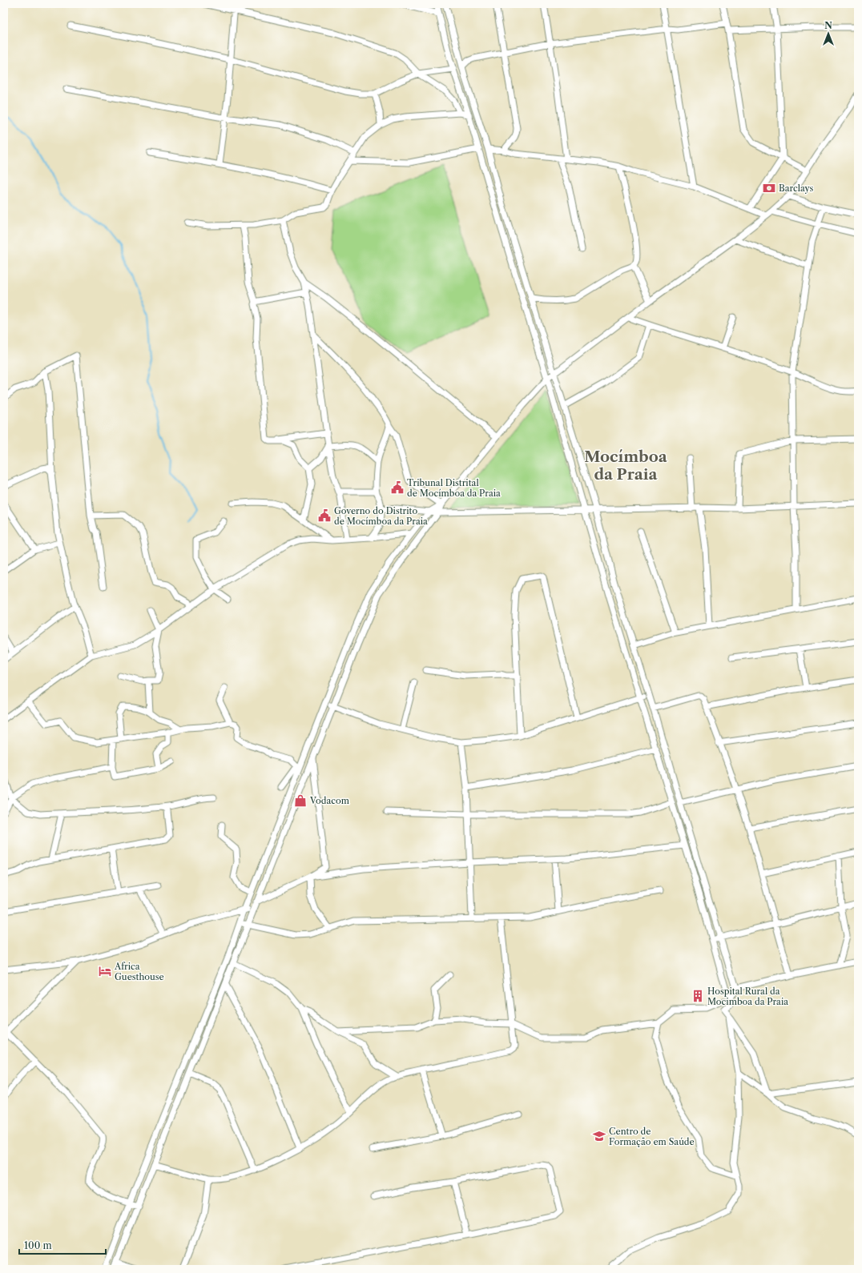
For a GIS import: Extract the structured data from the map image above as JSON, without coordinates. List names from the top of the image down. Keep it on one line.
{"districts":["Mocímboa da Praia"],"places":{"bank":["Barclays"],"public building":["Tribunal Distrital de Mocímboa da Praia","Governo do Distrito de Mocímboa da Praia"],"shop":["Vodacom"],"hotel":["Africa Guesthouse"],"building":["Hospital Rural da Mocimboa da Praia"],"school or university":["Centro de Formação em Saúde"]},"scale_bar":"100 m","north":"top"}
